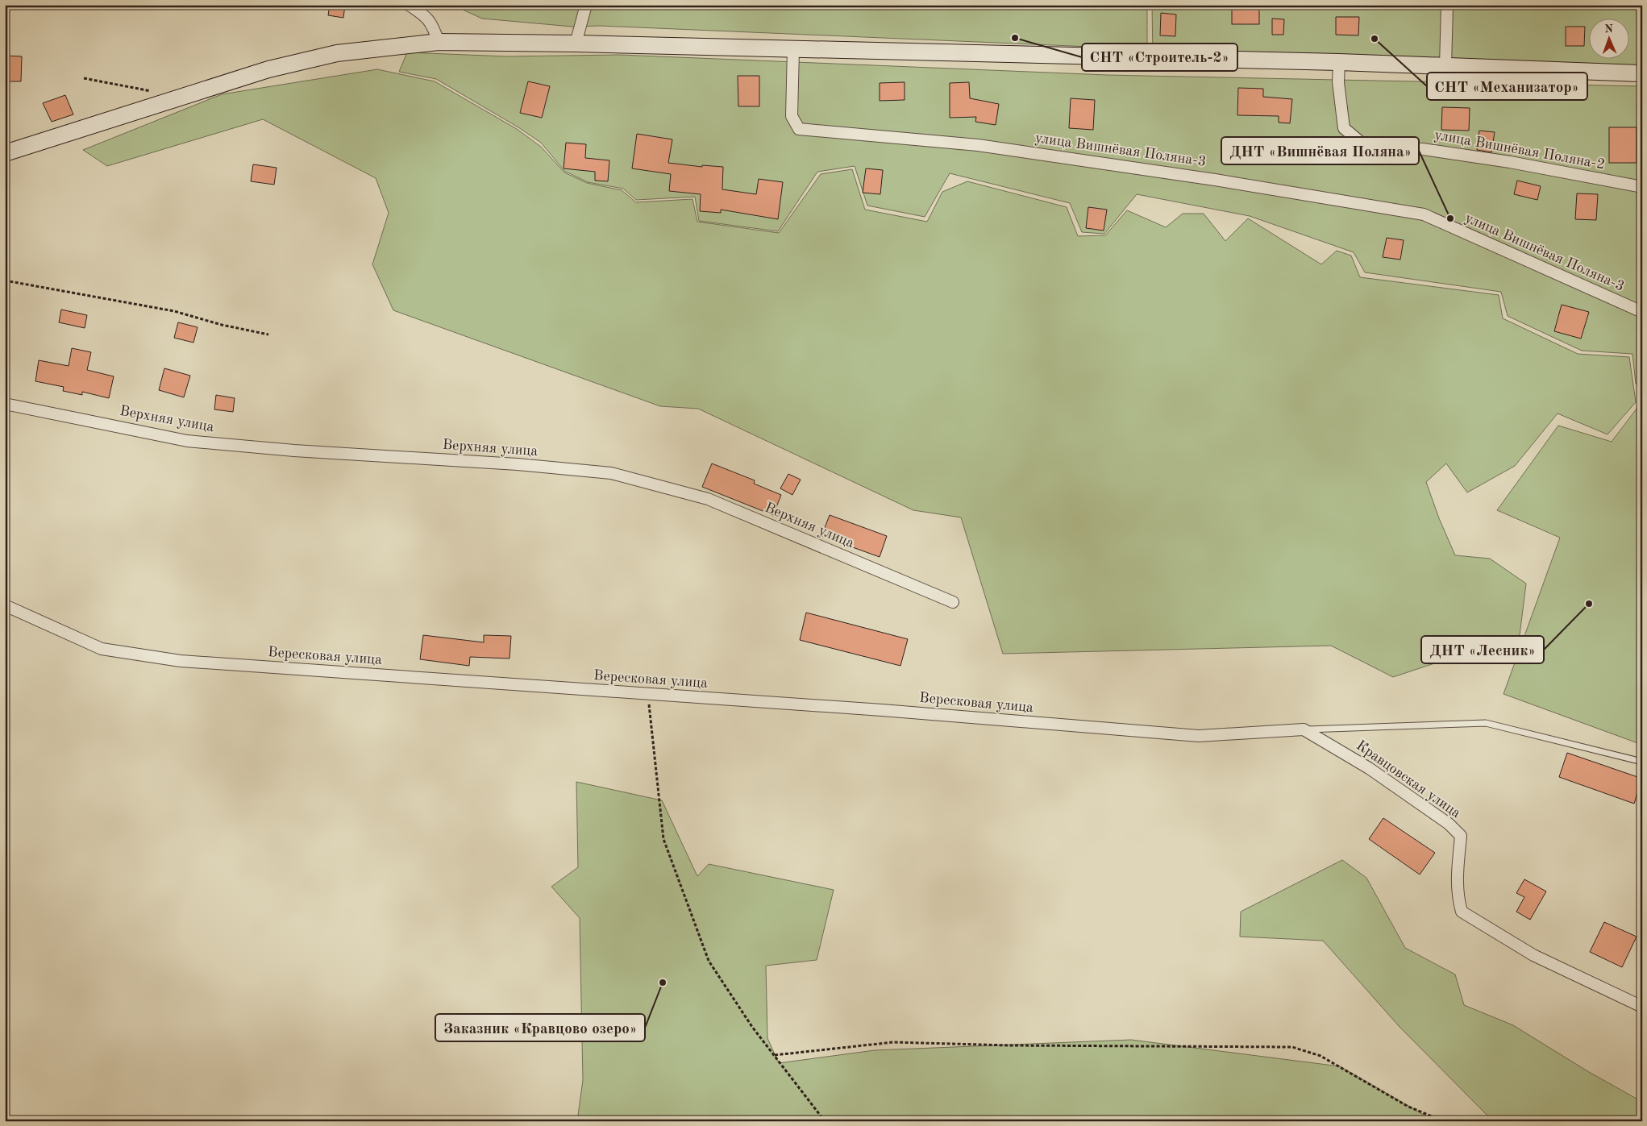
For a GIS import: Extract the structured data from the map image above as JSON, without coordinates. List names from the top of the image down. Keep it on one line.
{"streets":{"street":["улица Вишнёвая Поляна-3","улица Вишнёвая Поляна-2","Верхняя улица","Вересковая улица","Кравцовская улица"]},"crossings":[["Вересковая улица","Кравцовская улица"]],"places":["СНТ «Строитель-2»","СНТ «Механизатор»","ДНТ «Вишнёвая Поляна»","ДНТ «Лесник»","Заказник «Кравцово озеро»"],"north":"top"}
